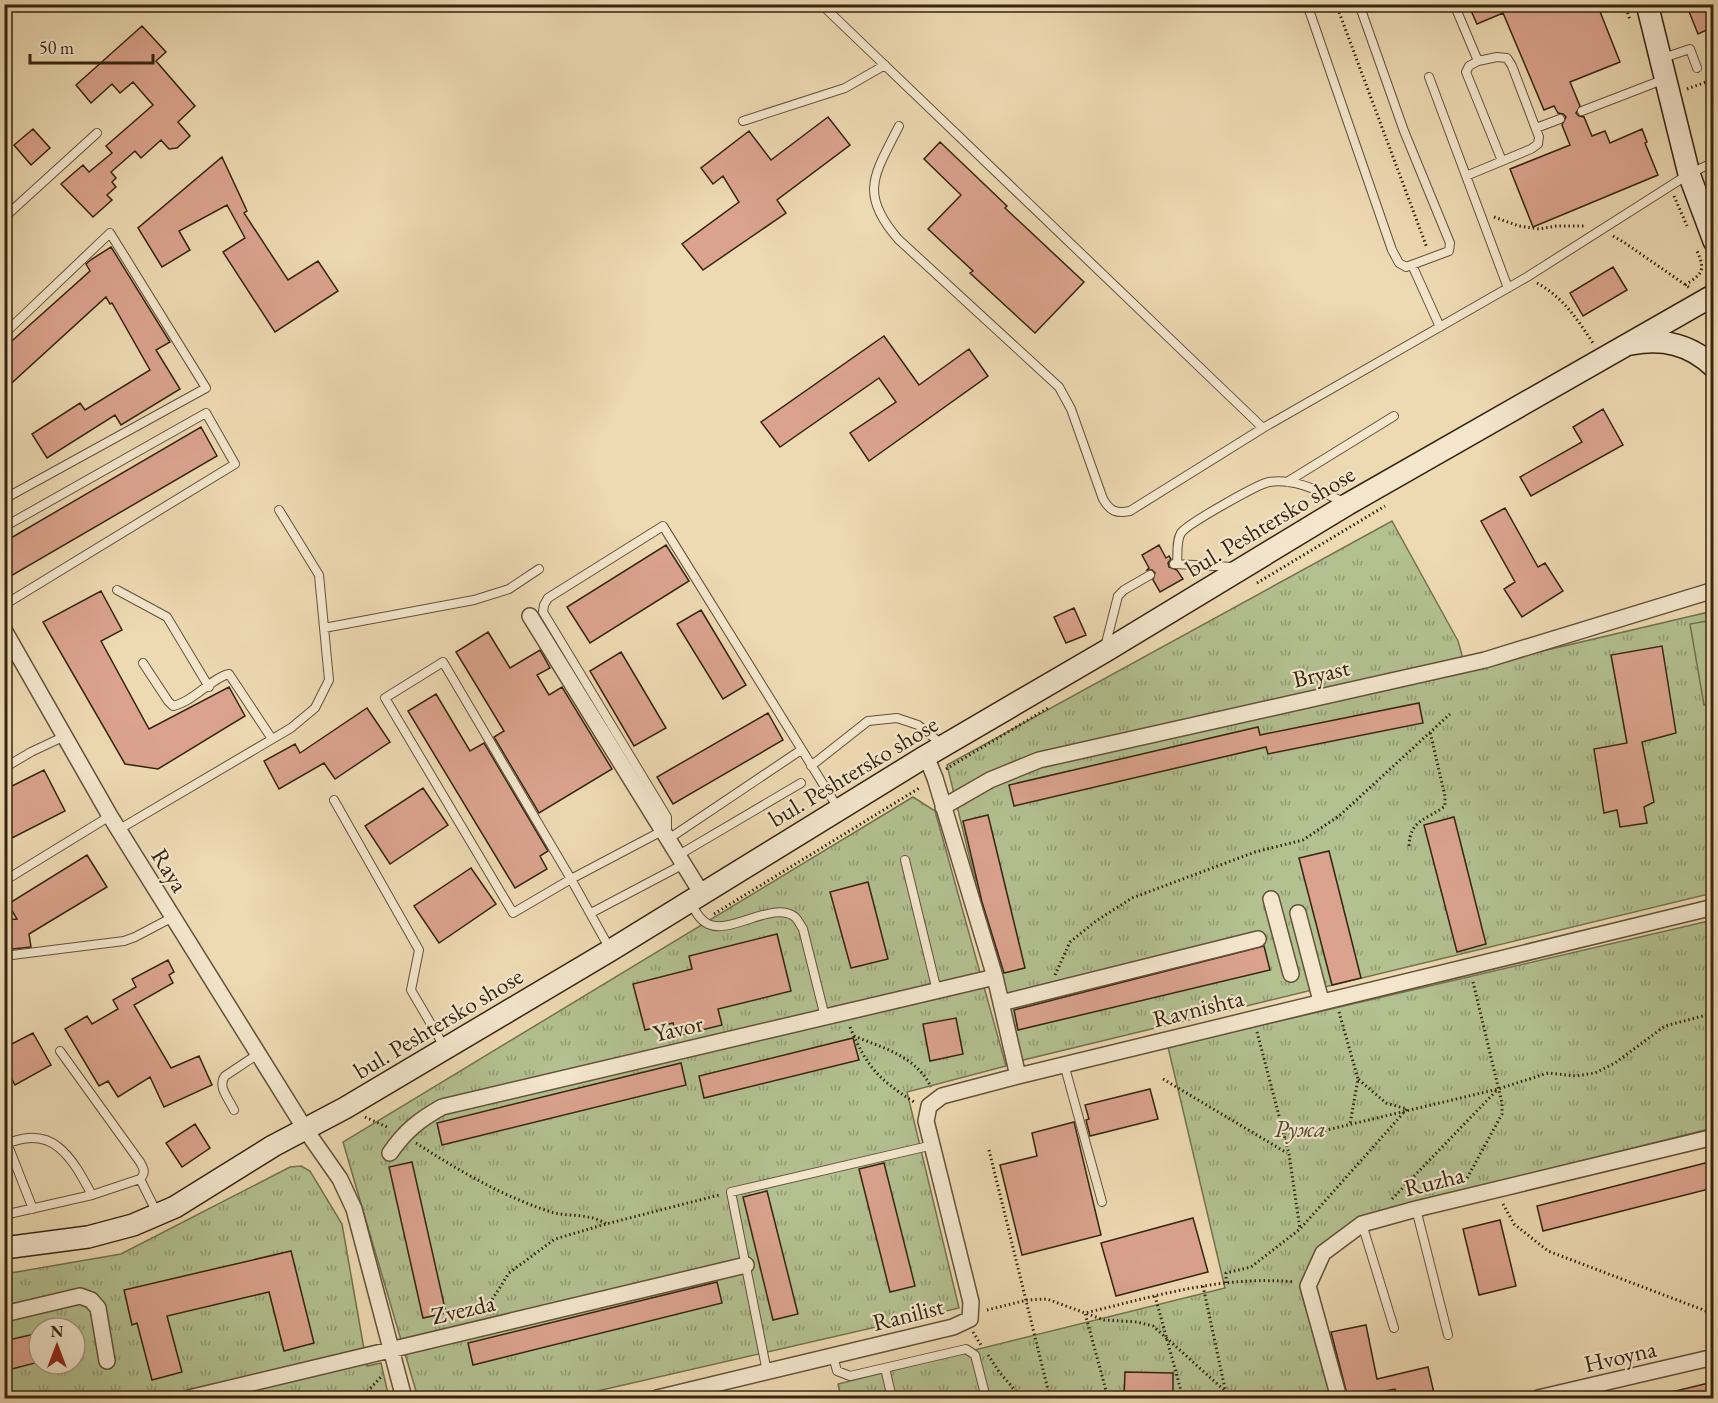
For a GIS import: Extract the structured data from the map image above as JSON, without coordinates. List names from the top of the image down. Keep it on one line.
{"streets":{"main road":["bul. Peshtersko shose"],"street":["Bryast","Raya","Ravnishta","Yavor","Ruzha","Zvezda","Ranilist","Hvoyna"]},"crossings":[["bul. Peshtersko shose","Raya"]],"parks":["Ружа"],"scale_bar":"50 m","north":"top"}
